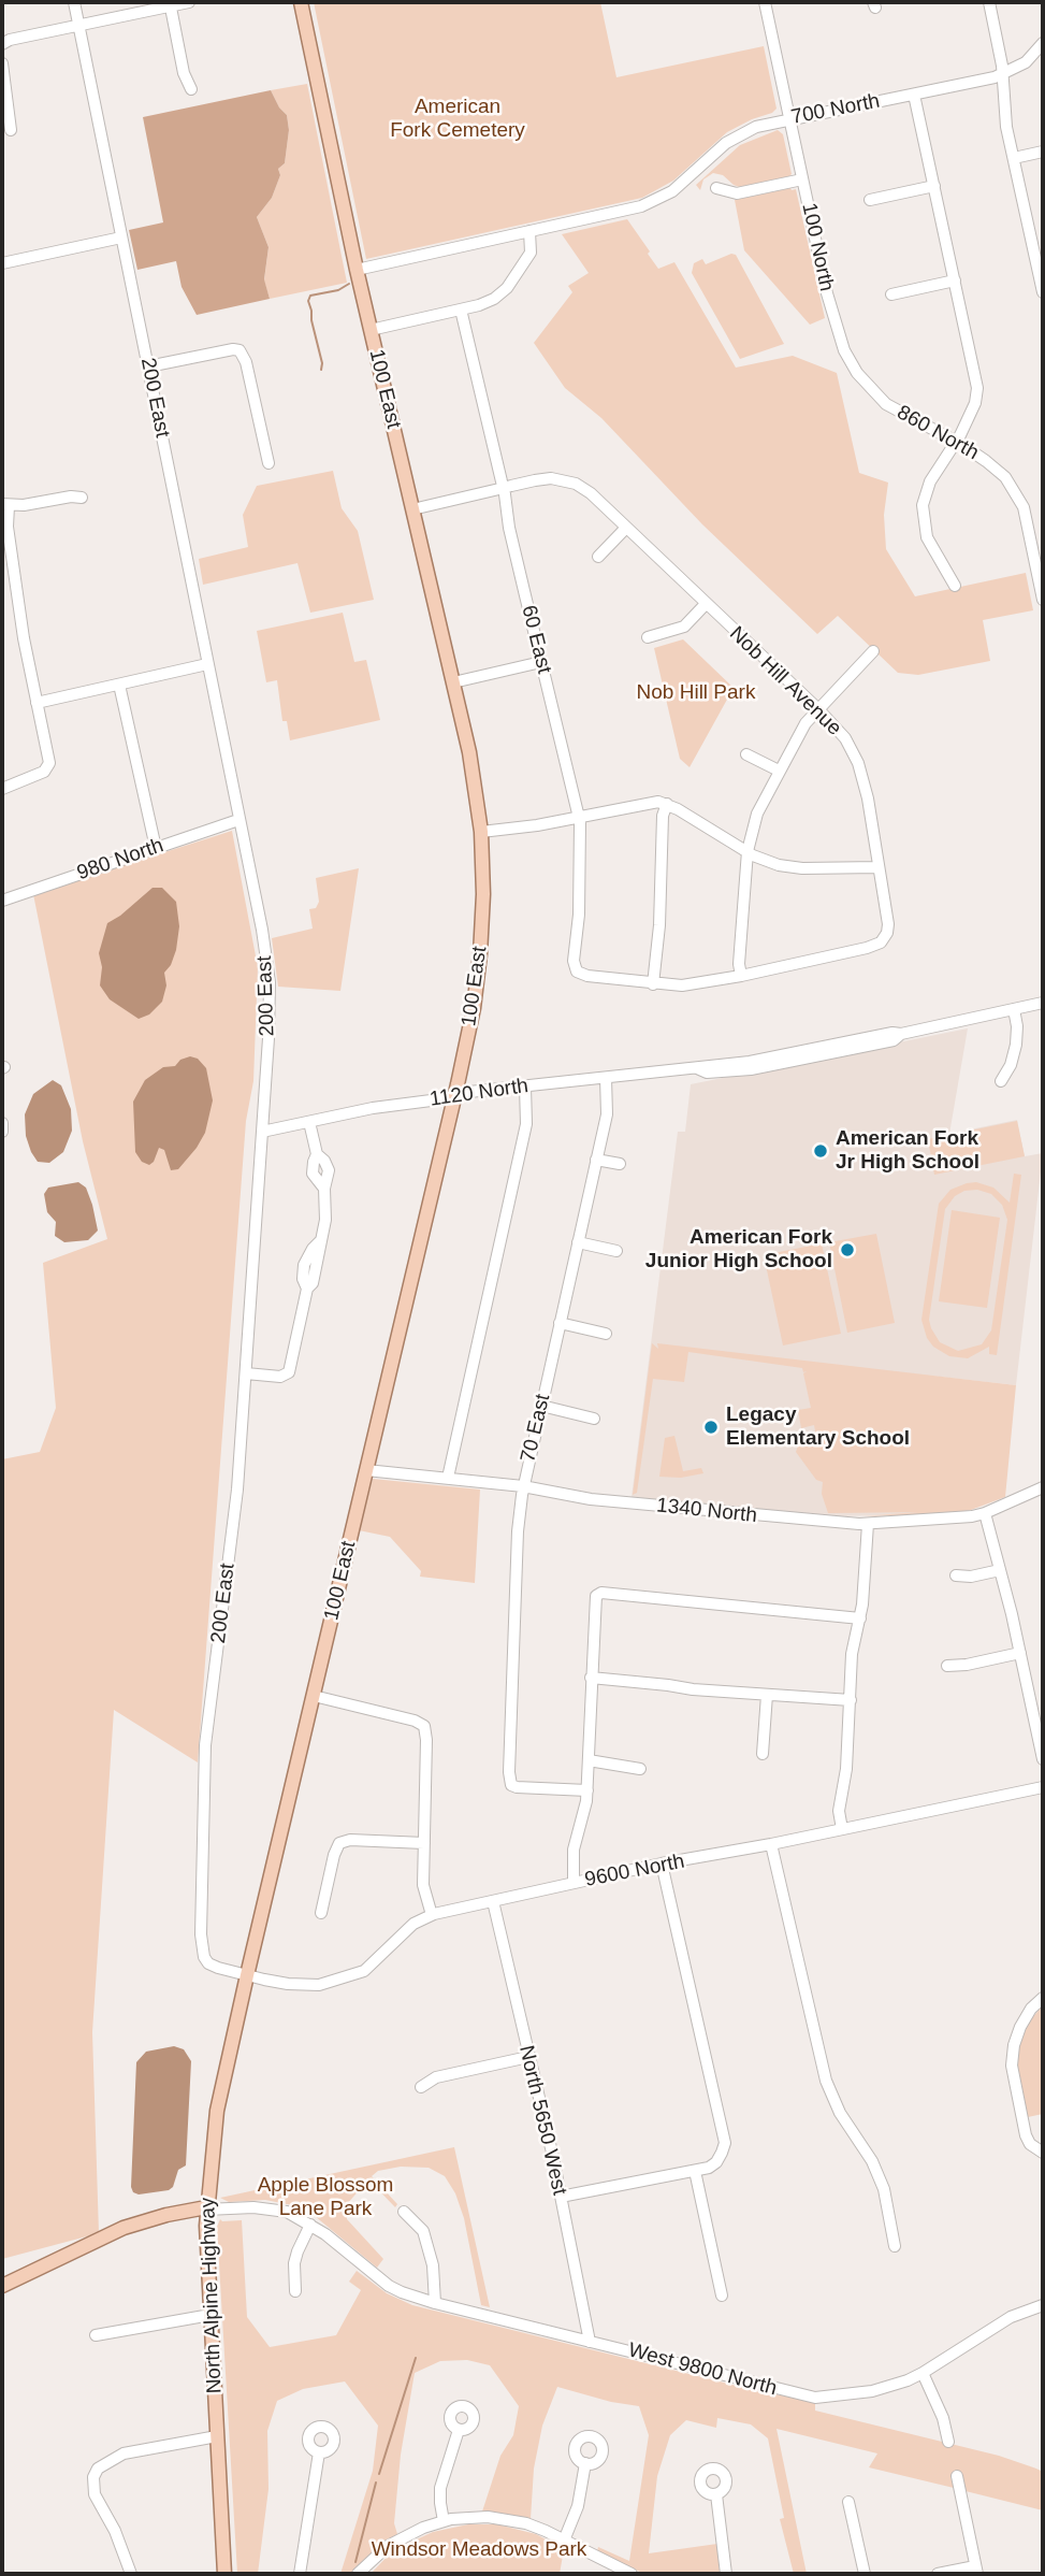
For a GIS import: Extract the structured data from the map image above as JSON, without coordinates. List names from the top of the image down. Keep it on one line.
{"streets":{"main road":["100 East","North Alpine Highway"],"street":["700 North","100 North","200 East","860 North","60 East","Nob Hill Avenue","980 North","1120 North","70 East","1340 North","9600 North","North 5650 West","West 9800 North"]},"crossings":[["700 North","100 North"],["700 North","100 East"],["100 North","860 North"],["100 East","200 East"],["100 East","1120 North"],["100 East","1340 North"],["100 East","9600 North"],["100 East","North Alpine Highway"],["200 East","980 North"],["200 East","1120 North"],["200 East","9600 North"],["200 East","North Alpine Highway"],["60 East","Nob Hill Avenue"],["1120 North","70 East"],["70 East","1340 North"],["9600 North","North 5650 West"],["9600 North","North Alpine Highway"],["North 5650 West","West 9800 North"],["North Alpine Highway","West 9800 North"]],"parks":["American Fork Cemetery","Nob Hill Park","Apple Blossom Lane Park","Windsor Meadows Park"],"places":["American Fork Jr High School","American Fork Junior High School","Legacy Elementary School"]}
